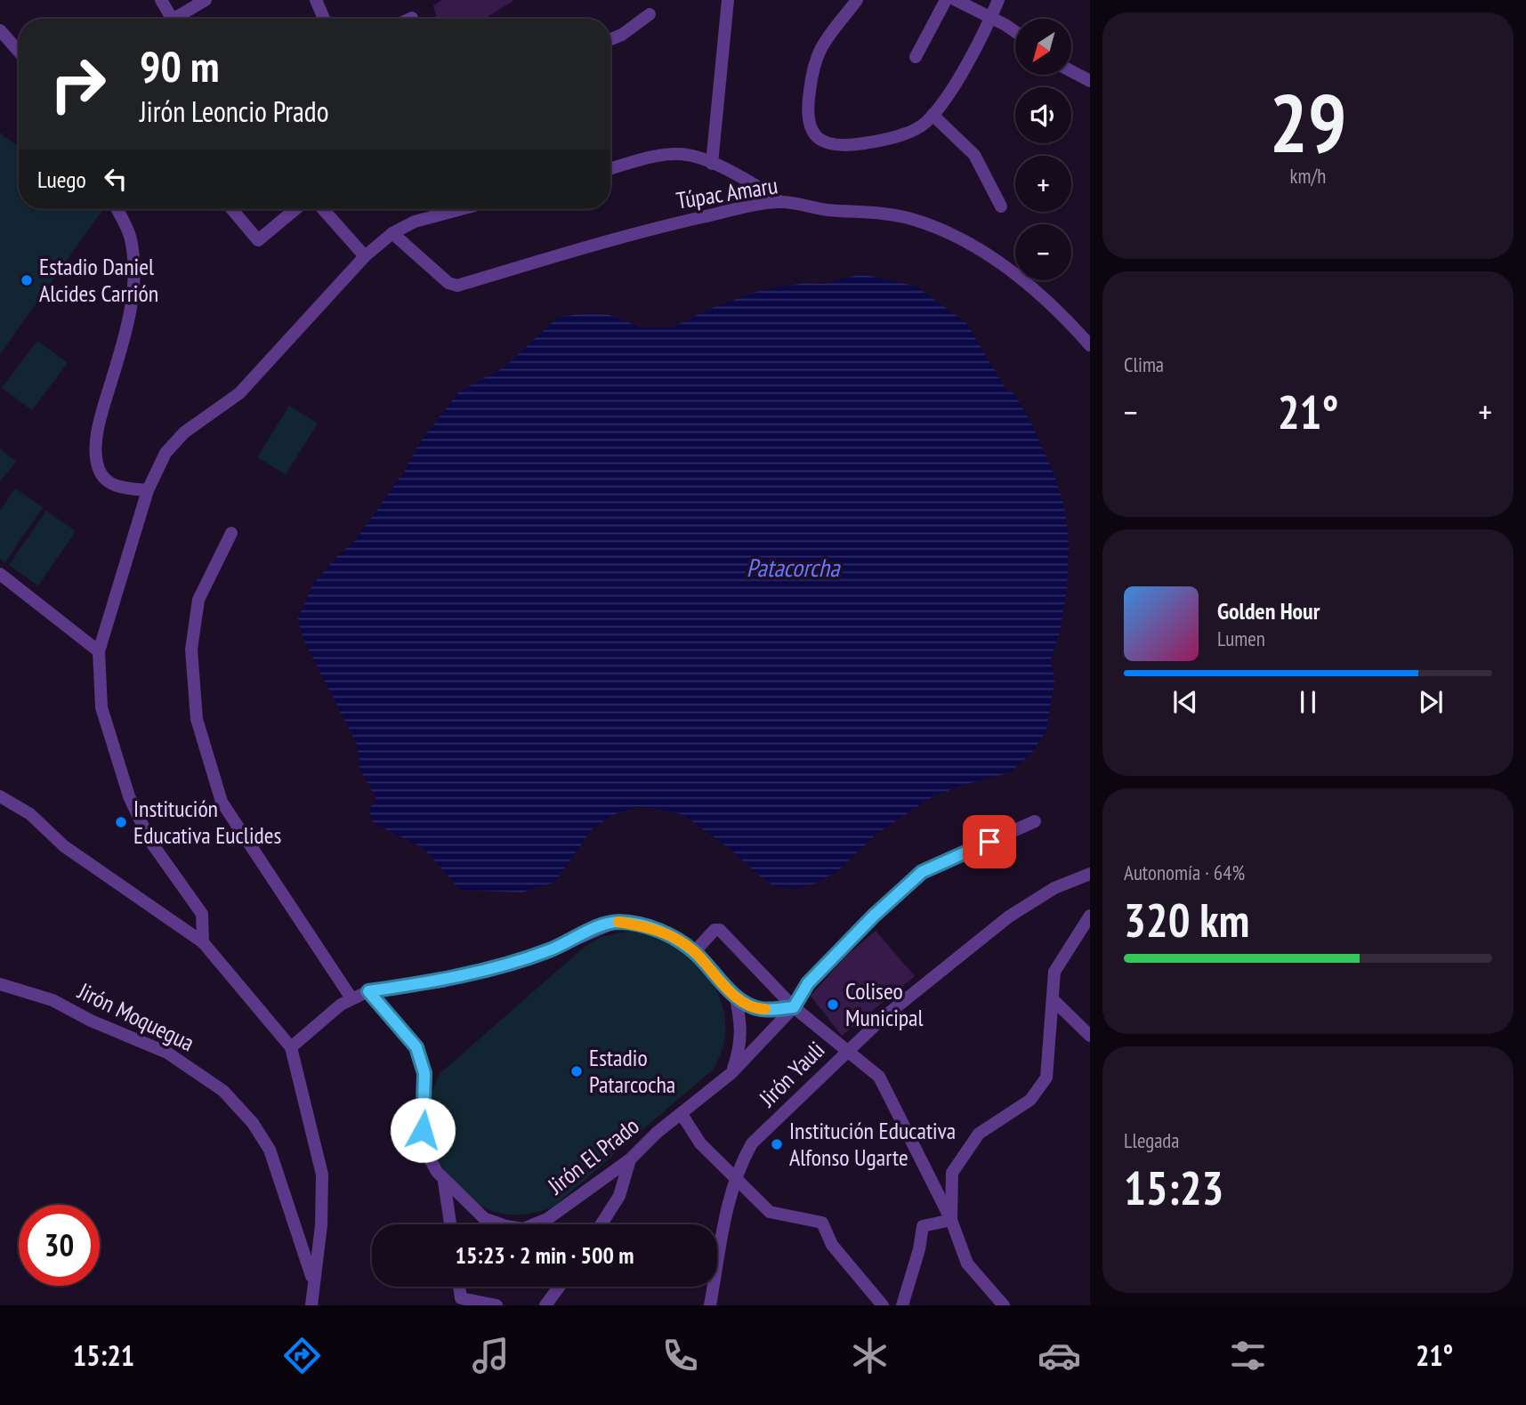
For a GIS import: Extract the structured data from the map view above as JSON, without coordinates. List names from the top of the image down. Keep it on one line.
{"streets":{"street":["Túpac Amaru","Jirón Moquegua","Jirón Yauli","Jirón El Prado"]},"water":["Patacorcha"],"places":["Estadio Daniel Alcides Carrión","Institución Educativa Euclides","Coliseo Municipal","Estadio Patarcocha","Institución Educativa Alfonso Ugarte"],"north":"bottom left","page":{"tile":[["29","km/h"],"Clima",["Autonomía · 64%","320 km"],["Llegada","15:23"]],"map_buttons":["+","−"],"turn":["90 m","Jirón Leoncio Prado"],"then":"Luego","heat":["−","21°","+"],"song":["Golden Hour","Lumen"],"limit":"30","trip":"15:23 · 2 min · 500 m","tabs":["15:21","21°"]}}
